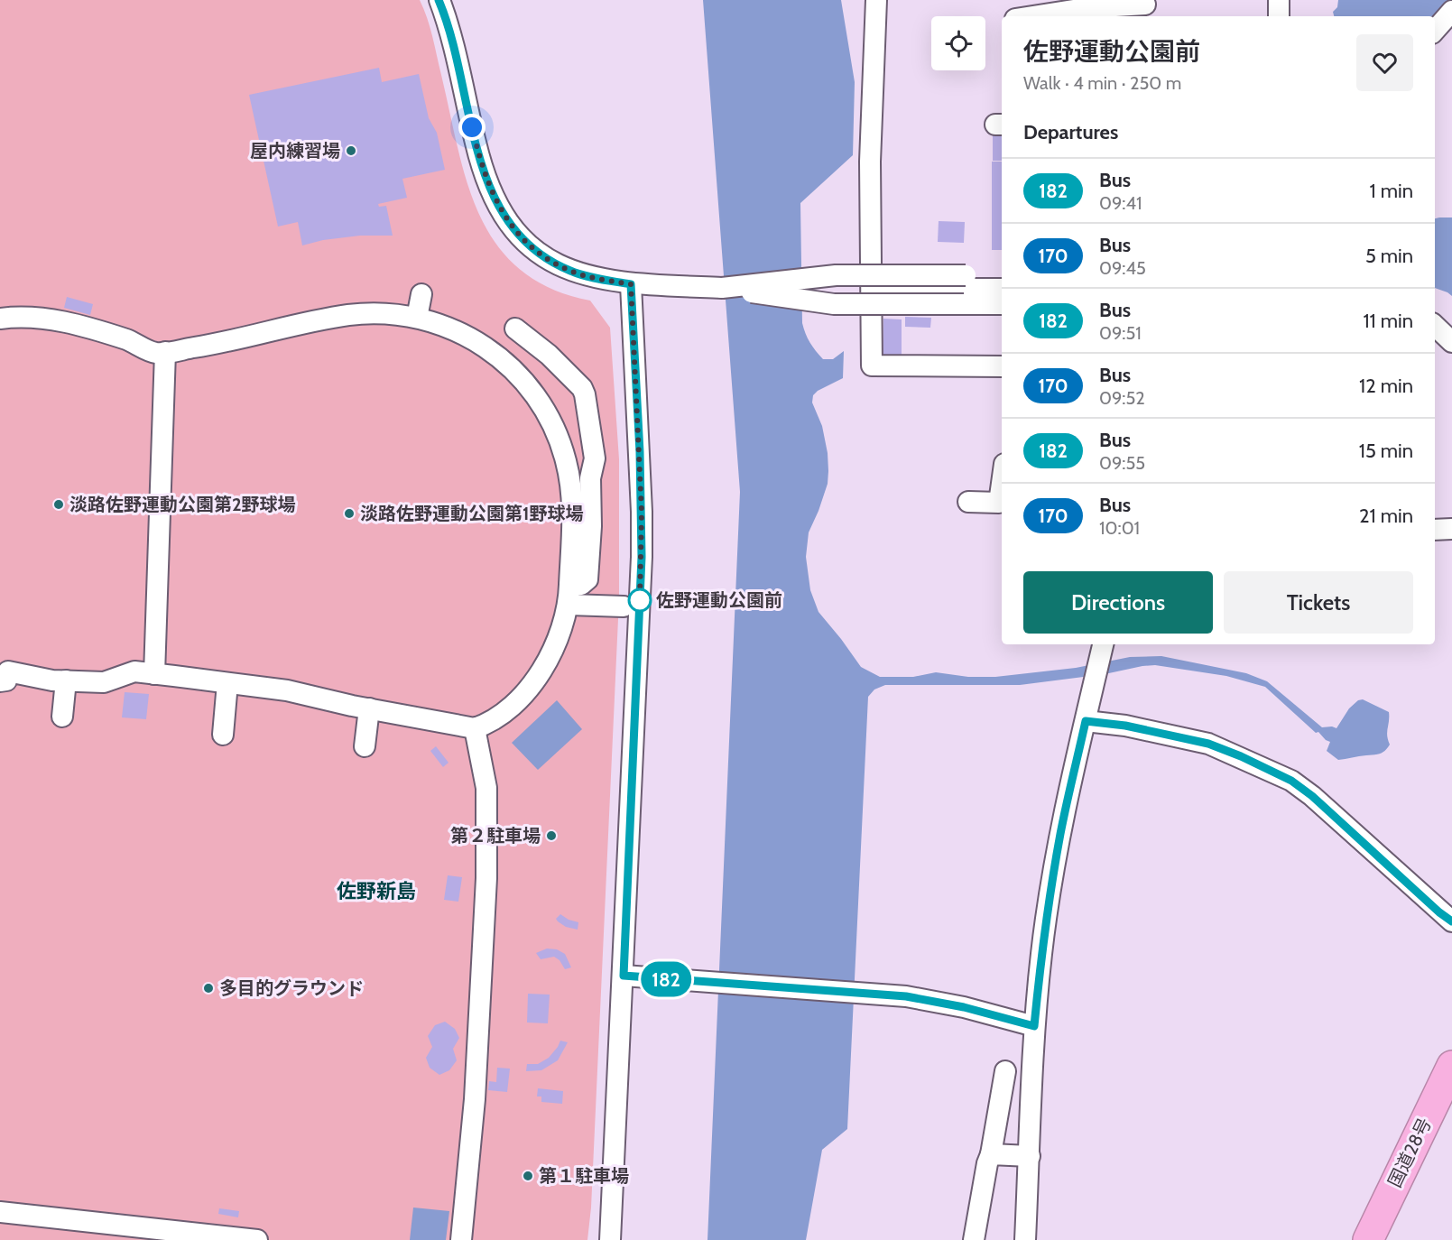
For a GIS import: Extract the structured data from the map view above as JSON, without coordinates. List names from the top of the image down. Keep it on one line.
{"streets":{"highway":["国道28号"]},"districts":["佐野新島"],"places":["屋内練習場","淡路佐野運動公園第2野球場","淡路佐野運動公園第1野球場","佐野運動公園前","第２駐車場","多目的グラウンド","第１駐車場"],"lines":["bus line 182"],"page":{"on_map":"182","heading":[["佐野運動公園前","Walk · 4 min · 250 m"],"Departures"],"list":[{"mark":"182","name":"Bus","note":"09:41","value":"1 min"},{"mark":"170","name":"Bus","note":"09:45","value":"5 min"},{"mark":"182","name":"Bus","note":"09:51","value":"11 min"},{"mark":"170","name":"Bus","note":"09:52","value":"12 min"},{"mark":"182","name":"Bus","note":"09:55","value":"15 min"},{"mark":"170","name":"Bus","note":"10:01","value":"21 min"}],"buttons":["Directions","Tickets"]}}
